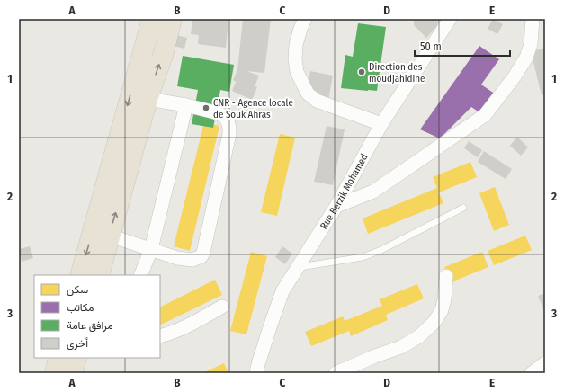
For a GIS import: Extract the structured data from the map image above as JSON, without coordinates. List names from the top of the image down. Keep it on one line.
{"streets":{"street":["Rue Berzik Mohamed"]},"places":["Direction des moudjahidine","CNR - Agence locale de Souk Ahras"],"legend":["سكن","مكاتب","مرافق عامة","أخرى"],"scale_bar":"50 m","grid":{"columns":["A","B","C","D","E"],"rows":["1","2","3"]}}
